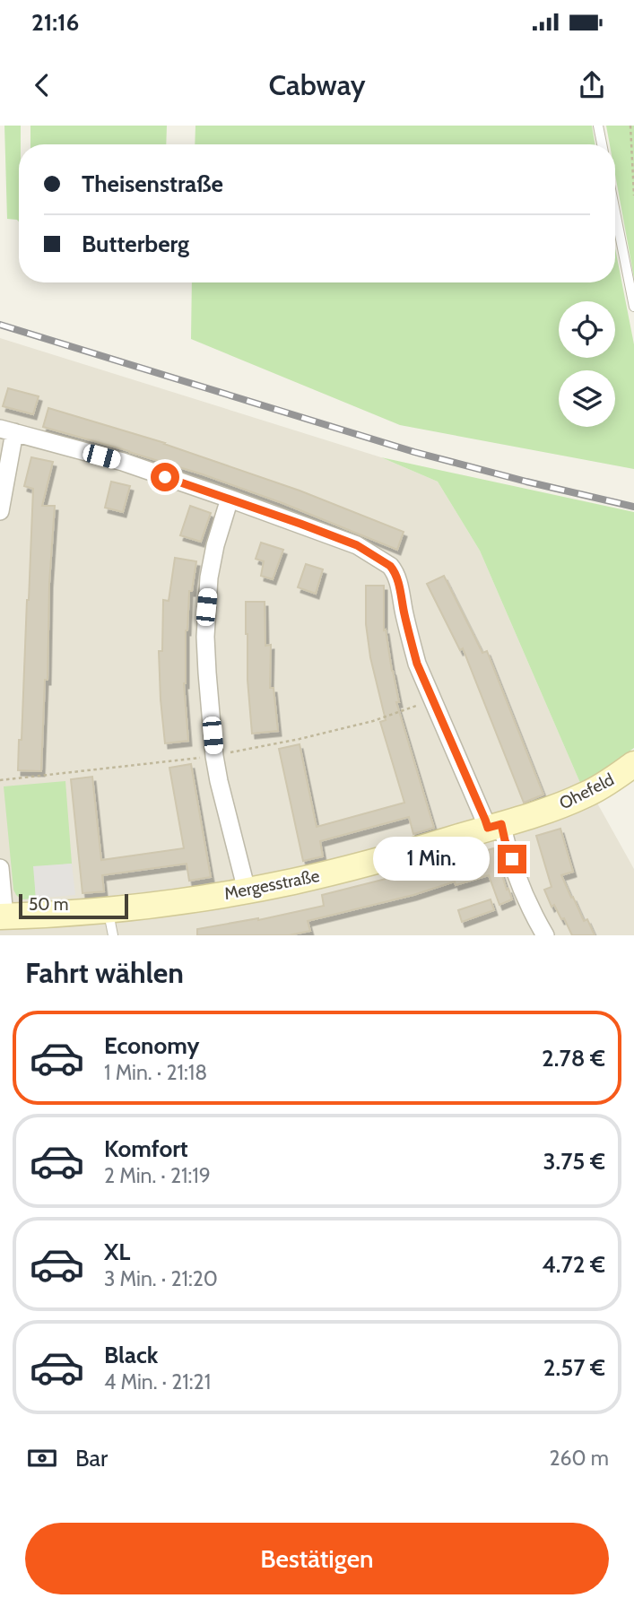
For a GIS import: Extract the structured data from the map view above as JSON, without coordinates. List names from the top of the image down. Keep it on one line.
{"streets":{"street":["Ohefeld","Mergesstraße"]},"crossings":[["Ohefeld","Mergesstraße"]],"scale_bar":"50 m","page":{"status":"21:16","header":"Cabway","banner":["Theisenstraße","Butterberg"],"bubble":"1 Min.","scale":"50 m","heading":"Fahrt wählen","list":[{"name":"Economy","note":"1 Min. · 21:18","value":"2.78 €"},{"name":"Komfort","note":"2 Min. · 21:19","value":"3.75 €"},{"name":"XL","note":"3 Min. · 21:20","value":"4.72 €"},{"name":"Black","note":"4 Min. · 21:21","value":"2.57 €"}],"pay":["Bar","260 m"],"buttons":"Bestätigen"}}
